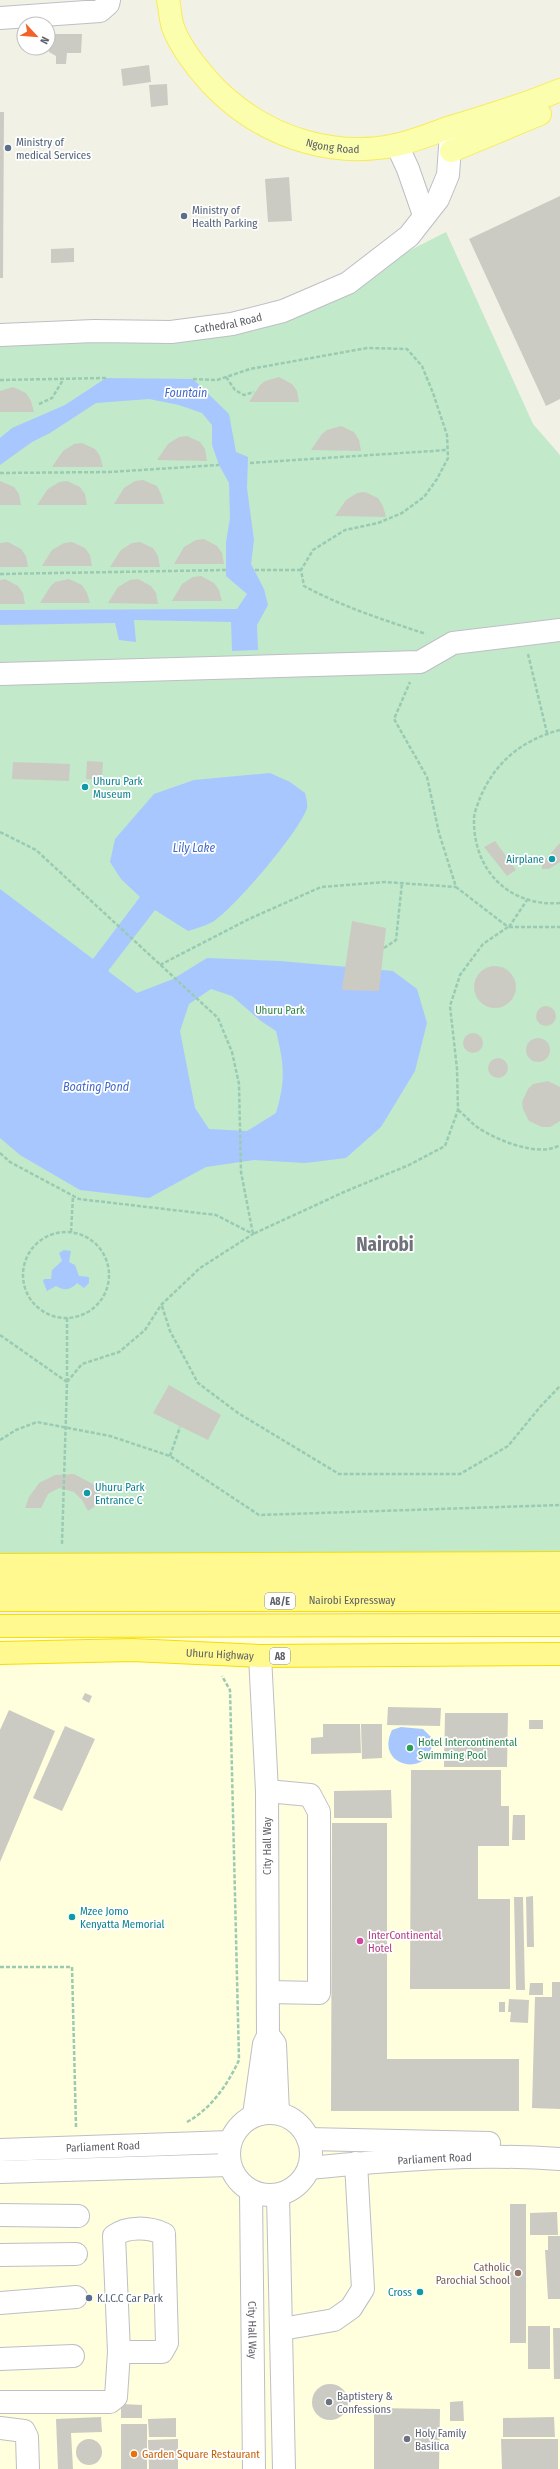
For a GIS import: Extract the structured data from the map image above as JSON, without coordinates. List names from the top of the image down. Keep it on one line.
{"streets":{"highway":["A8/E","Nairobi Expressway","Uhuru Highway","A8"],"main road":["Ngong Road"],"street":["Cathedral Road","City Hall Way","Parliament Road"]},"crossings":[["Ngong Road","Cathedral Road"],["Uhuru Highway","City Hall Way"],["City Hall Way","Parliament Road"]],"districts":["Nairobi"],"water":["Fountain","Lily Lake","Boating Pond"],"parks":["Uhuru Park"],"places":["Ministry of medical Services","Ministry of Health Parking","Uhuru Park Museum","Airplane","Uhuru Park Entrance C","Hotel Intercontinental Swimming Pool","Mzee Jomo Kenyatta Memorial","InterContinental Hotel","Catholic Parochial School","Cross","K.I.C.C Car Park","Baptistery & Confessions","Holy Family Basilica","Garden Square Restaurant"],"north":"bottom right"}
